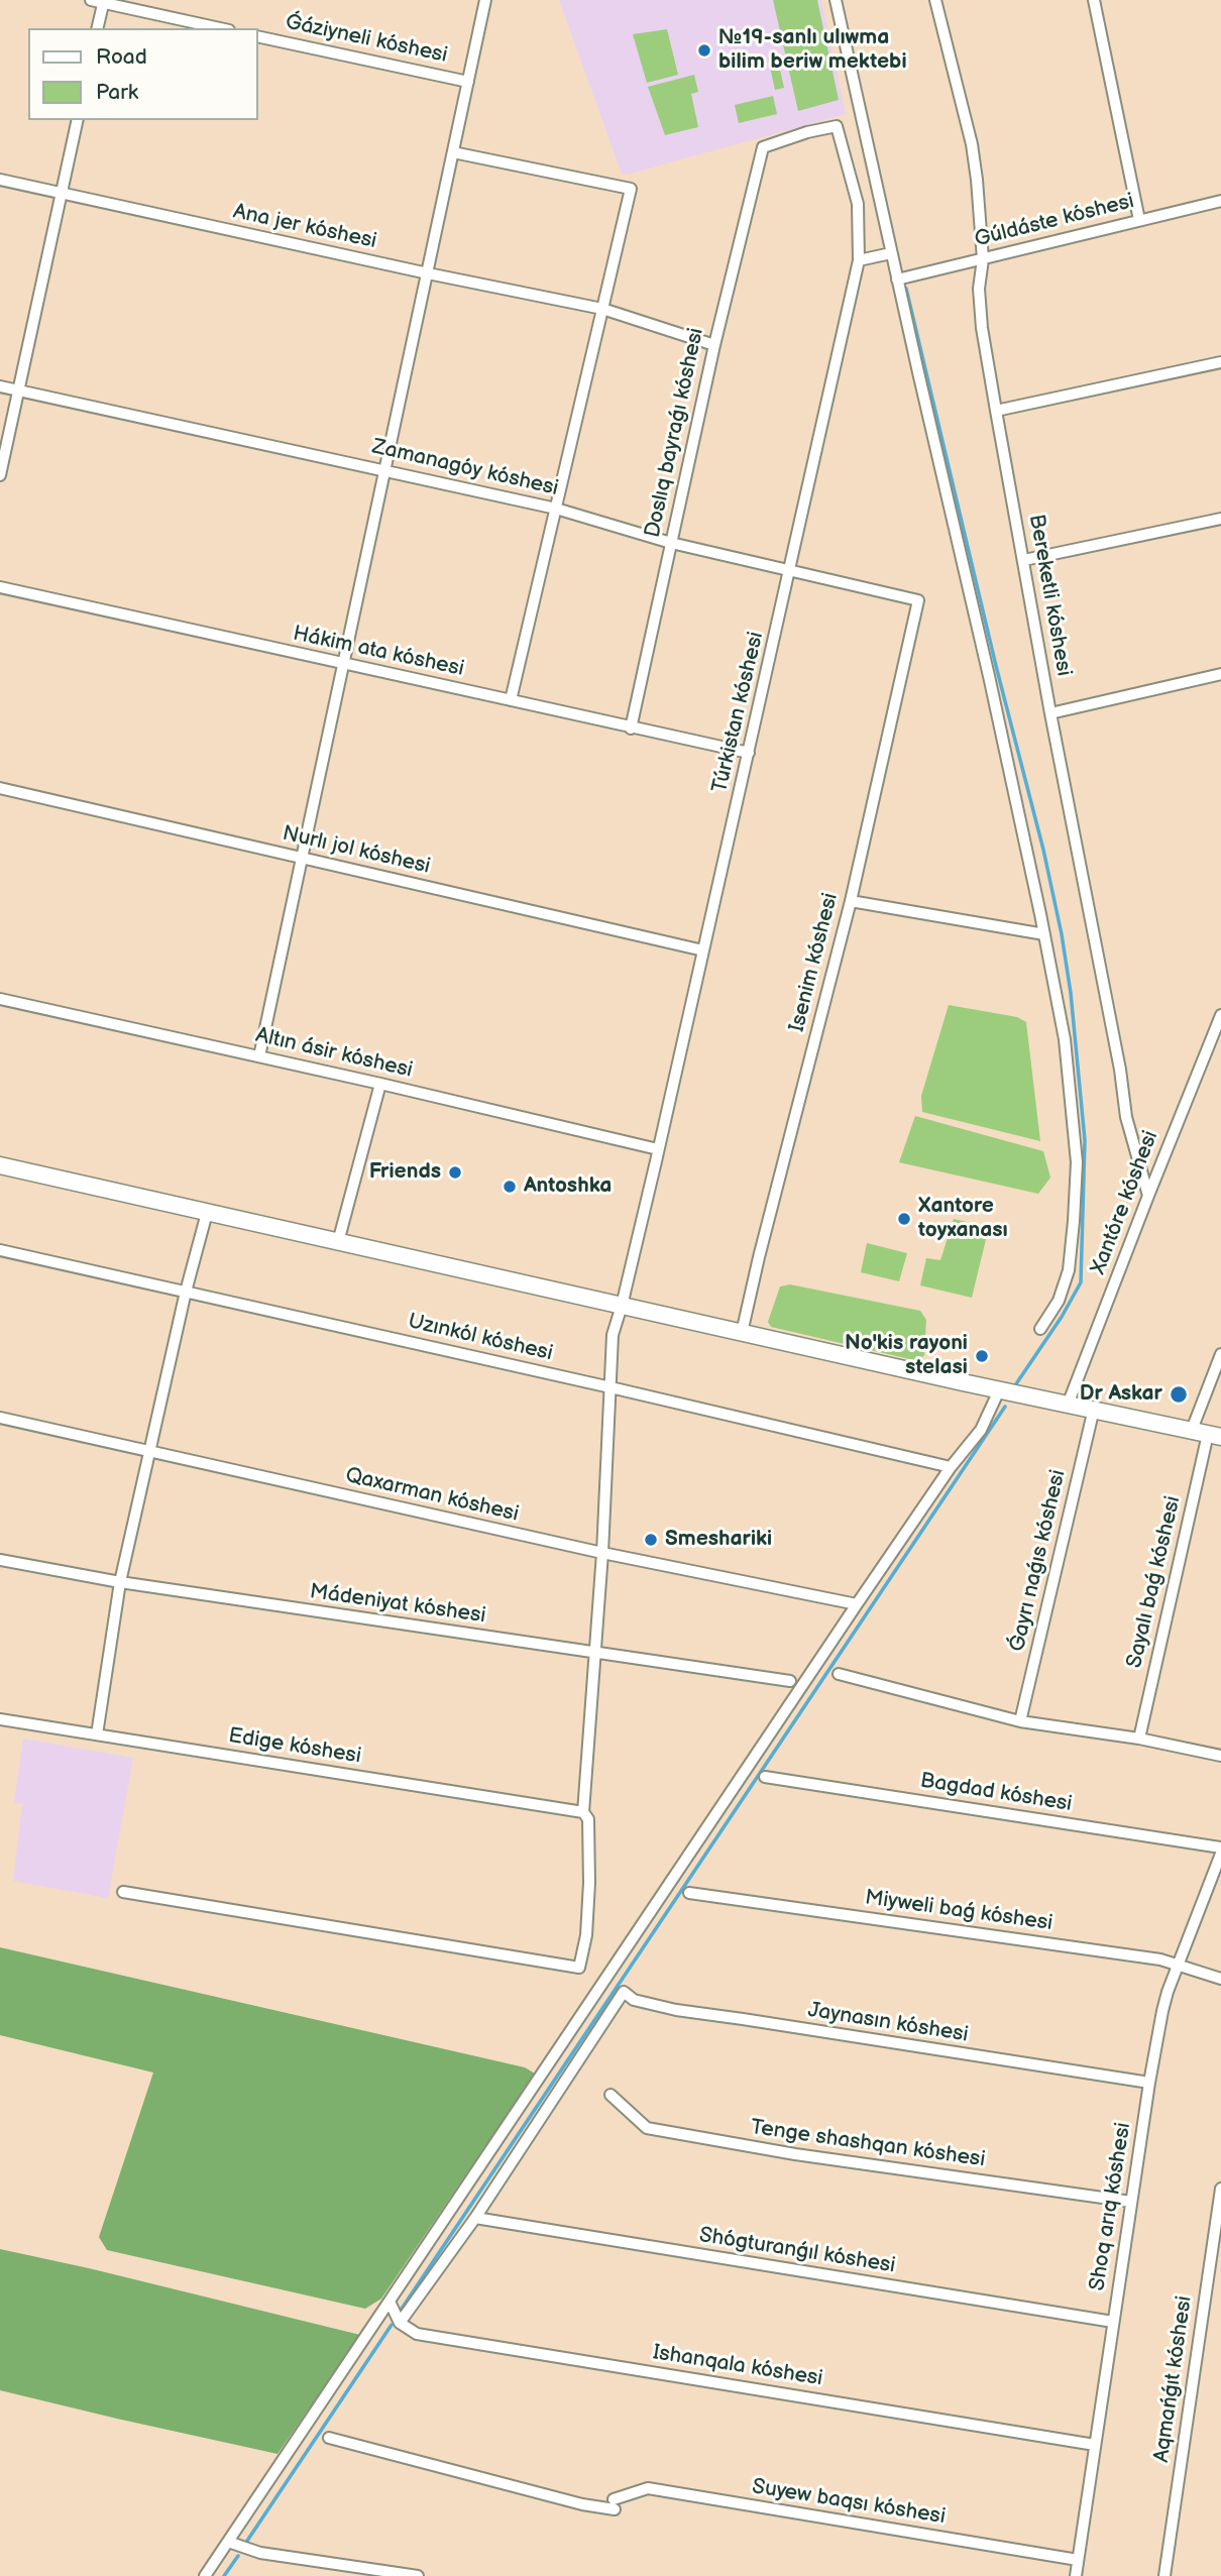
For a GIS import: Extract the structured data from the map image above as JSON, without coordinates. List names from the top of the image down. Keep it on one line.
{"streets":{"street":["Ǵáziyneli kóshesi","Gúldáste kóshesi","Ana jer kóshesi","Doslıq bayraǵı kóshesi","Zamanagóy kóshesi","Bereketli kóshesi","Hákim ata kóshesi","Túrkistan kóshesi","Nurlı jol kóshesi","Isenim kóshesi","Altın ásir kóshesi","Xantóre kóshesi","Uzınkól kóshesi","Qaxarman kóshesi","Ǵayrı naǵıs kóshesi","Sayalı baǵ kóshesi","Mádeniyat kóshesi","Edige kóshesi","Bagdad kóshesi","Miyweli baǵ kóshesi","Jaynasın kóshesi","Tenge shashqan kóshesi","Shoq arıq kóshesi","Shógturanǵıl kóshesi","Ishanqala kóshesi","Aqmańǵıt kóshesi","Suyew baqsı kóshesi"]},"crossings":[["Gúldáste kóshesi","Bereketli kóshesi"],["Ana jer kóshesi","Doslıq bayraǵı kóshesi"],["Doslıq bayraǵı kóshesi","Zamanagóy kóshesi"],["Doslıq bayraǵı kóshesi","Hákim ata kóshesi"],["Doslıq bayraǵı kóshesi","Túrkistan kóshesi"],["Zamanagóy kóshesi","Túrkistan kóshesi"],["Zamanagóy kóshesi","Isenim kóshesi"],["Bereketli kóshesi","Xantóre kóshesi"],["Hákim ata kóshesi","Túrkistan kóshesi"],["Túrkistan kóshesi","Nurlı jol kóshesi"],["Túrkistan kóshesi","Altın ásir kóshesi"],["Túrkistan kóshesi","Uzınkól kóshesi"],["Túrkistan kóshesi","Qaxarman kóshesi"],["Túrkistan kóshesi","Mádeniyat kóshesi"],["Túrkistan kóshesi","Edige kóshesi"],["Bagdad kóshesi","Shoq arıq kóshesi"],["Miyweli baǵ kóshesi","Shoq arıq kóshesi"],["Jaynasın kóshesi","Shoq arıq kóshesi"],["Jaynasın kóshesi","Shógturanǵıl kóshesi"],["Tenge shashqan kóshesi","Shoq arıq kóshesi"],["Shoq arıq kóshesi","Shógturanǵıl kóshesi"],["Shoq arıq kóshesi","Ishanqala kóshesi"],["Shoq arıq kóshesi","Suyew baqsı kóshesi"]],"places":["№19-sanlı ulıwma bilim beriw mektebi","Friends","Antoshka","Xantore toyxanası","No'kis rayoni stelasi","Dr Askar","Smeshariki"],"legend":["Road","Park"]}
